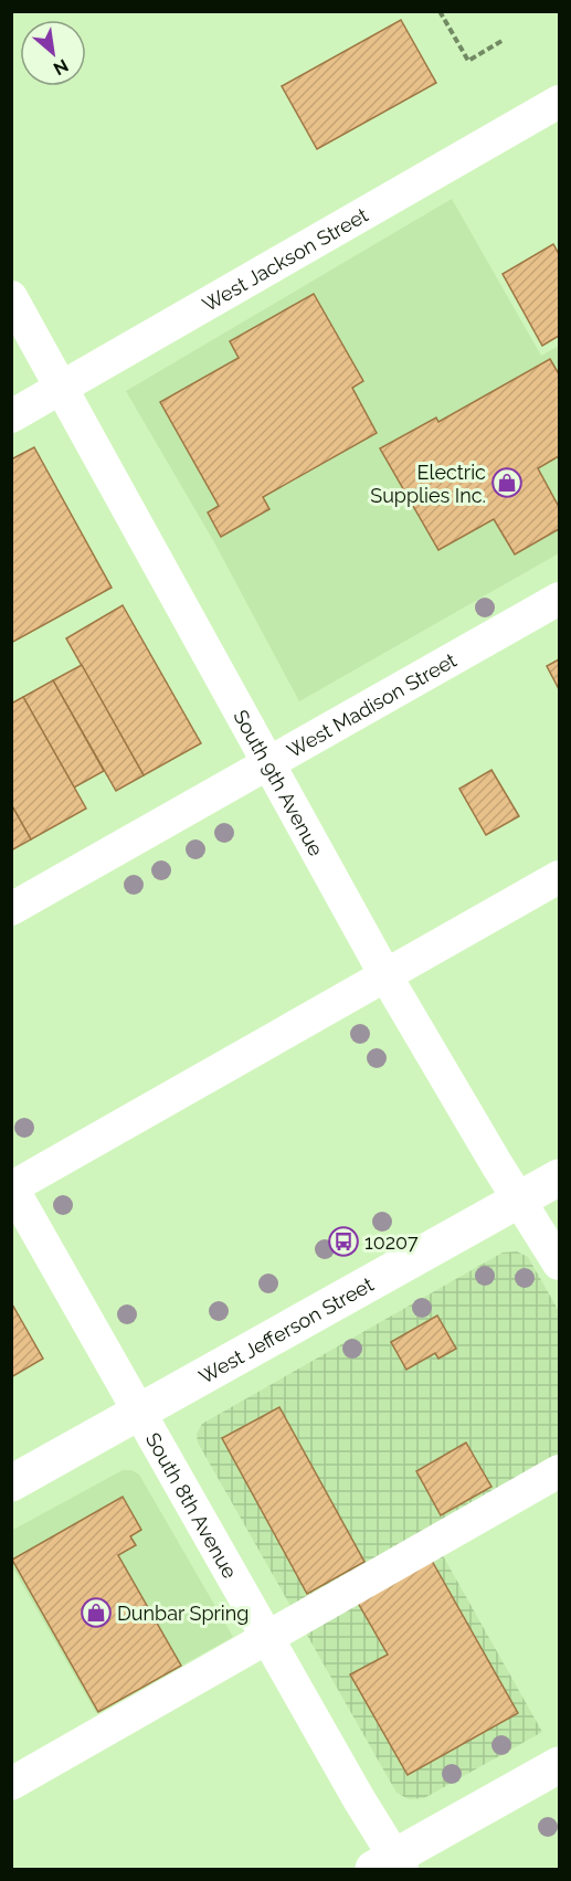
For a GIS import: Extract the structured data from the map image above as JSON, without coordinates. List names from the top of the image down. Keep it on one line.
{"streets":{"main road":["West Jefferson Street"],"street":["West Jackson Street","West Madison Street","South 9th Avenue","South 8th Avenue"]},"crossings":[["West Jackson Street","South 9th Avenue"],["West Madison Street","South 9th Avenue"],["South 9th Avenue","West Jefferson Street"],["West Jefferson Street","South 8th Avenue"]],"places":{"shop":["Electric Supplies Inc.","Dunbar Spring"],"bus stop":["10207"]},"north":"bottom right"}
